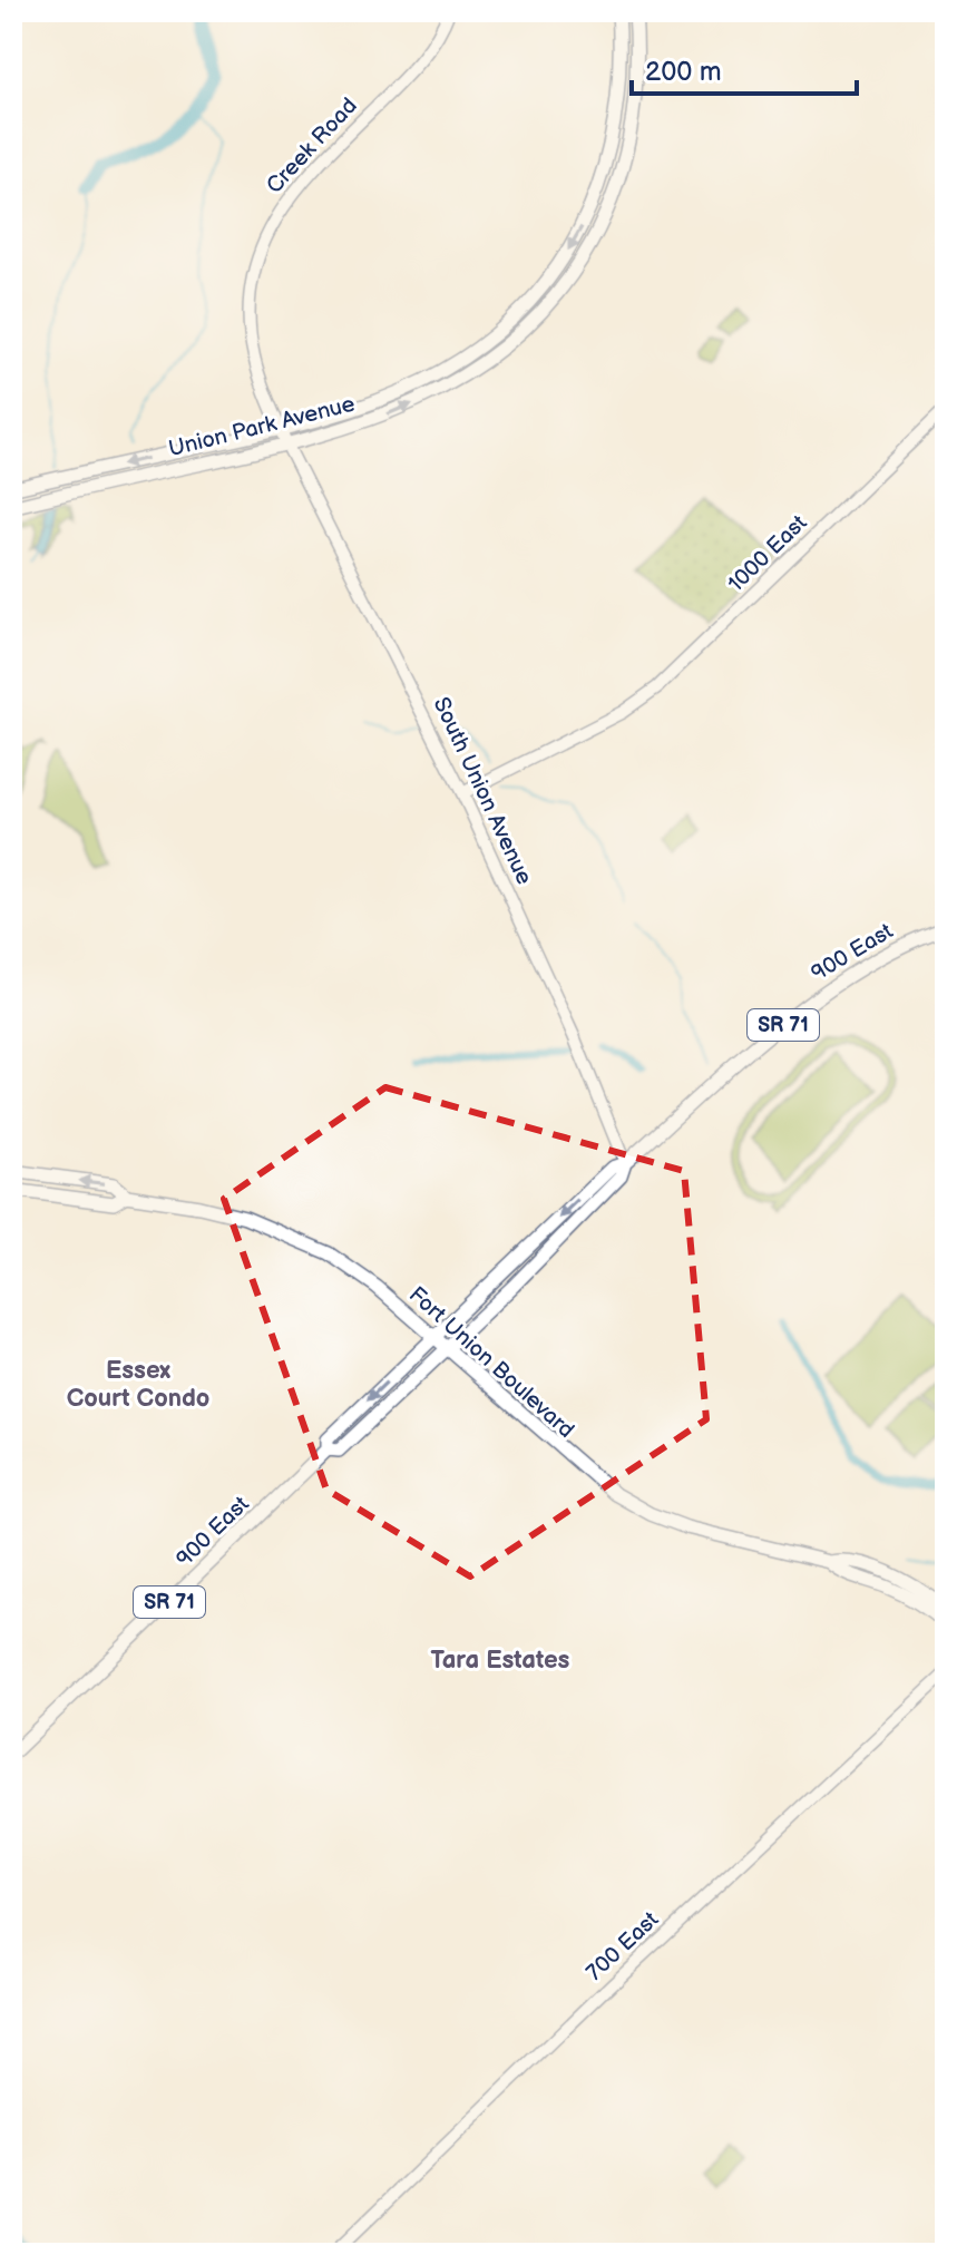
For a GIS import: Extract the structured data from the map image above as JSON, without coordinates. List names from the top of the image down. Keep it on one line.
{"streets":{"main road":["Union Park Avenue","900 East","SR 71","Fort Union Boulevard"],"street":["Creek Road","1000 East","South Union Avenue","700 East"]},"crossings":[["Creek Road","Union Park Avenue"],["Creek Road","South Union Avenue"],["Union Park Avenue","South Union Avenue"],["1000 East","South Union Avenue"],["South Union Avenue","900 East"],["900 East","Fort Union Boulevard"]],"districts":["Essex Court Condo","Tara Estates"],"scale_bar":"200 m"}
